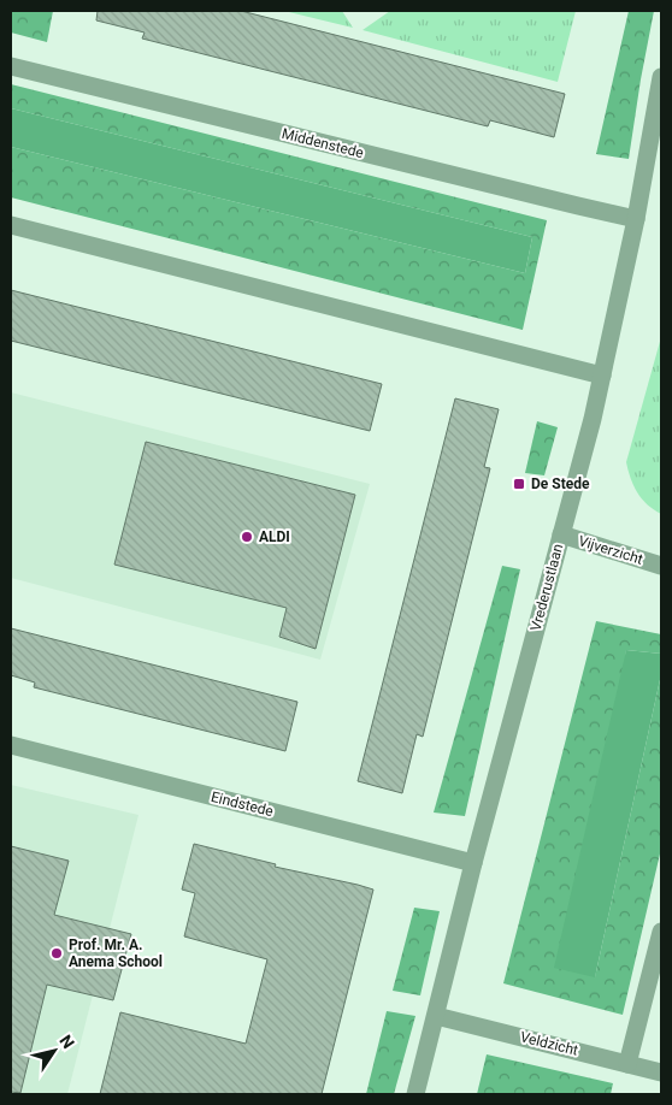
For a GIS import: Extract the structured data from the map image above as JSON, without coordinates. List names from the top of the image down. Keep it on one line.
{"streets":{"street":["Middenstede","Vijverzicht","Vrederustlaan","Eindstede","Veldzicht"]},"crossings":[["Middenstede","Vrederustlaan"],["Vijverzicht","Vrederustlaan"],["Vrederustlaan","Eindstede"],["Vrederustlaan","Veldzicht"]],"places":{"transit":["De Stede"],"other":["ALDI","Prof. Mr. A. Anema School"]},"north":"top right"}
